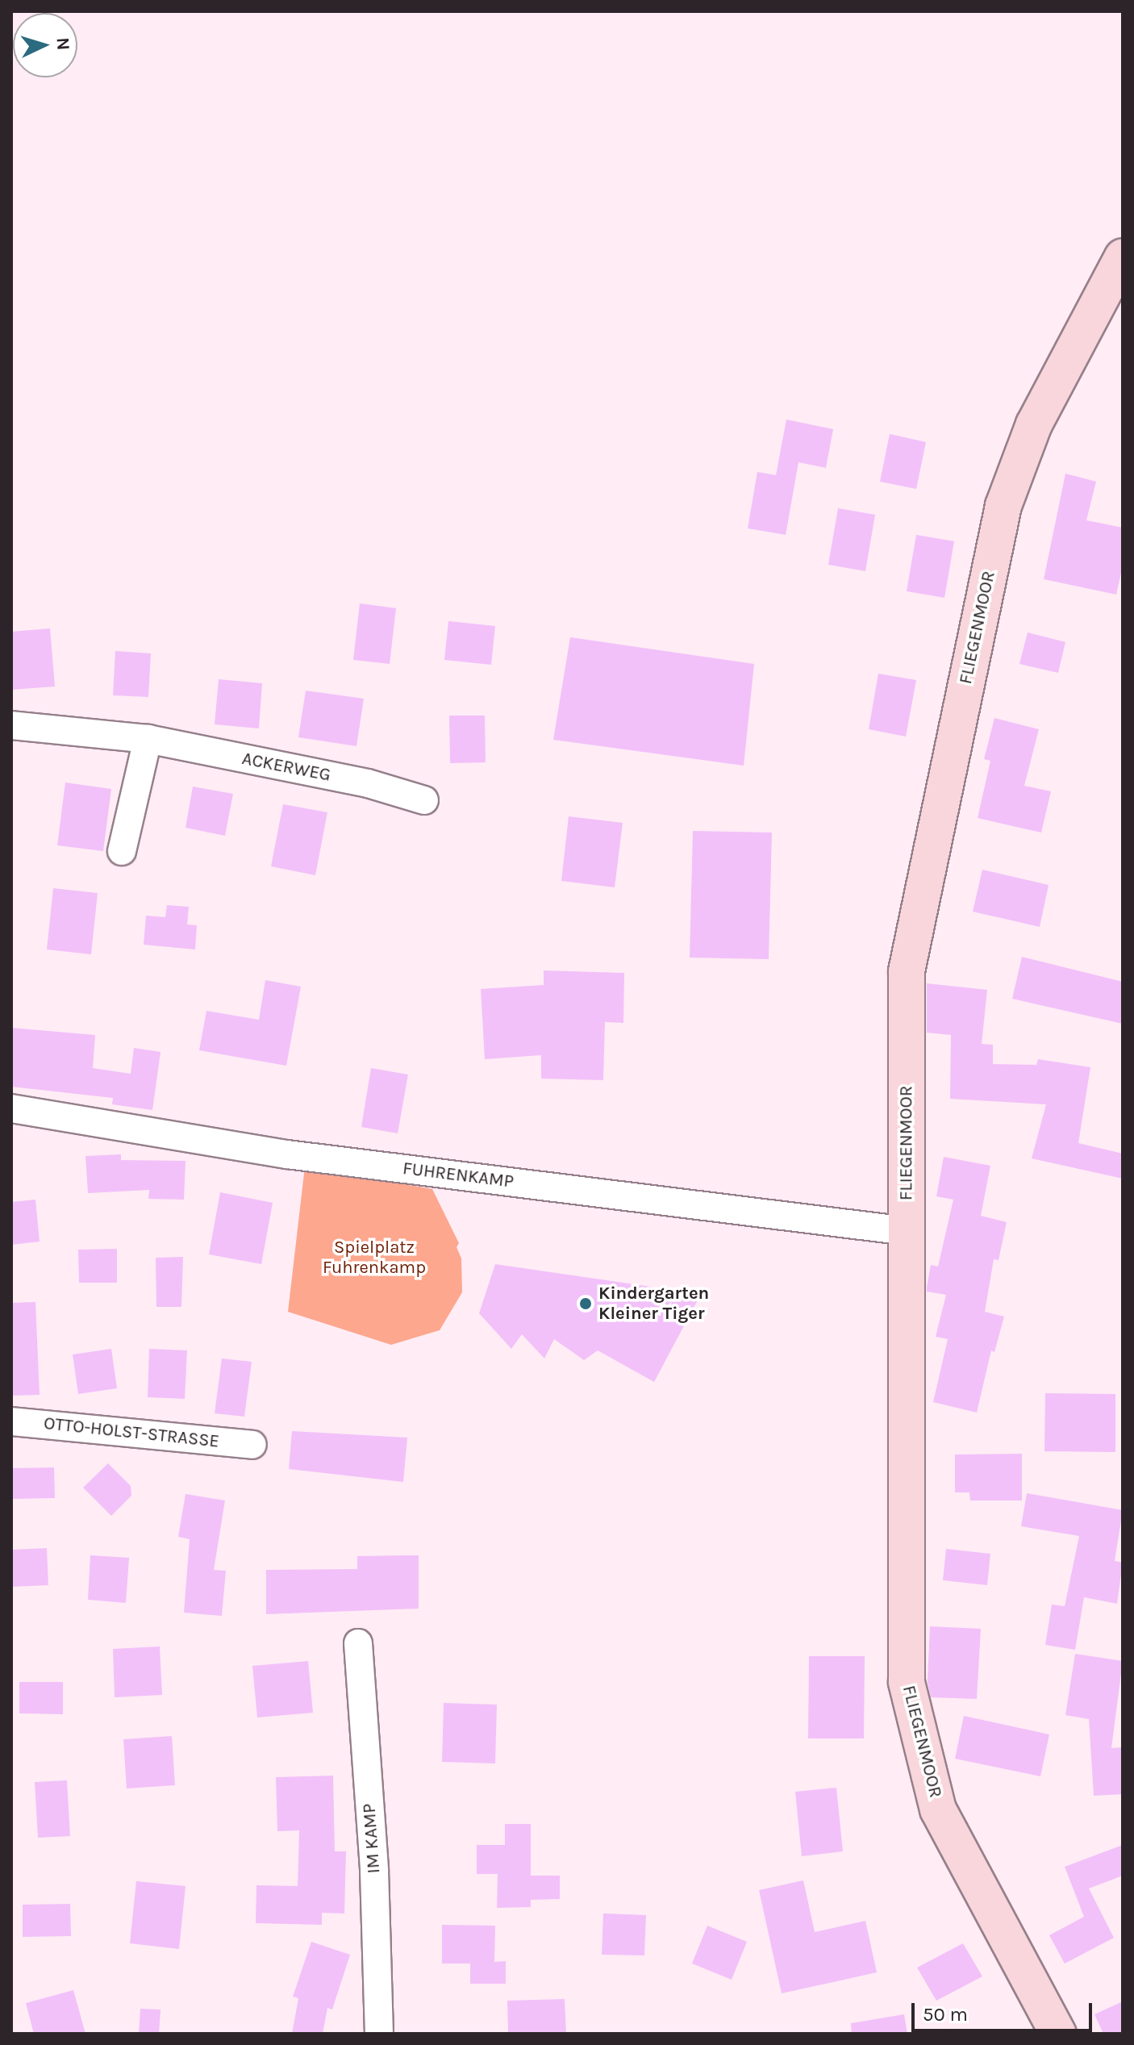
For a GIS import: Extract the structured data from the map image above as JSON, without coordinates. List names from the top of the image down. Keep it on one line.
{"streets":{"street":["FLIEGENMOOR","ACKERWEG","FUHRENKAMP","OTTO-HOLST-STRASSE","IM KAMP"]},"crossings":[["FLIEGENMOOR","FUHRENKAMP"]],"parks":["Spielplatz Fuhrenkamp"],"places":["Kindergarten Kleiner Tiger"],"scale_bar":"50 m","north":"right"}
